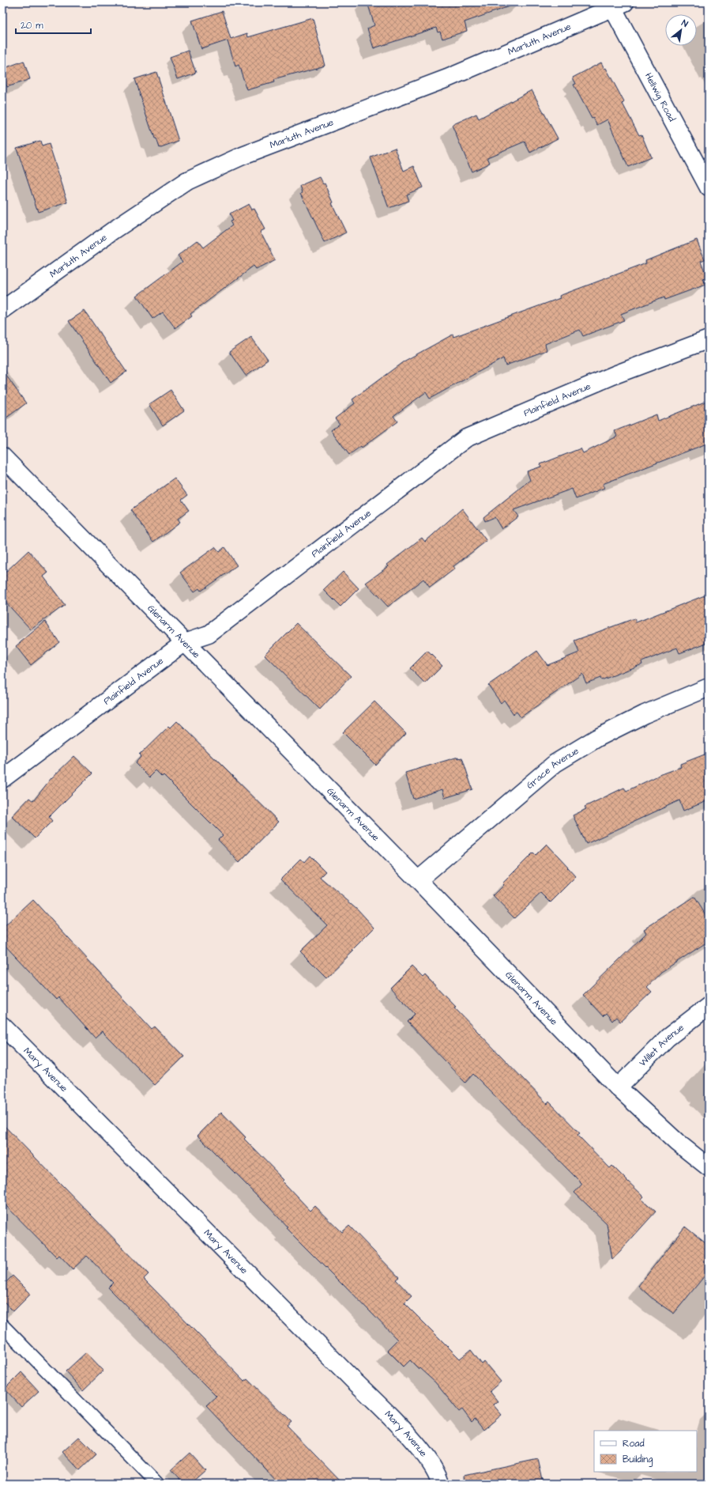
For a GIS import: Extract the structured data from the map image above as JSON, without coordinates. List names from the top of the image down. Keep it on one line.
{"streets":{"street":["Marluth Avenue","Hellwig Road","Plainfield Avenue","Glenarm Avenue","Grace Avenue","Willet Avenue","Mary Avenue"]},"crossings":[["Marluth Avenue","Hellwig Road"],["Plainfield Avenue","Glenarm Avenue"],["Glenarm Avenue","Grace Avenue"],["Glenarm Avenue","Willet Avenue"]],"legend":["Road","Building"],"scale_bar":"20 m","north":"top right"}
